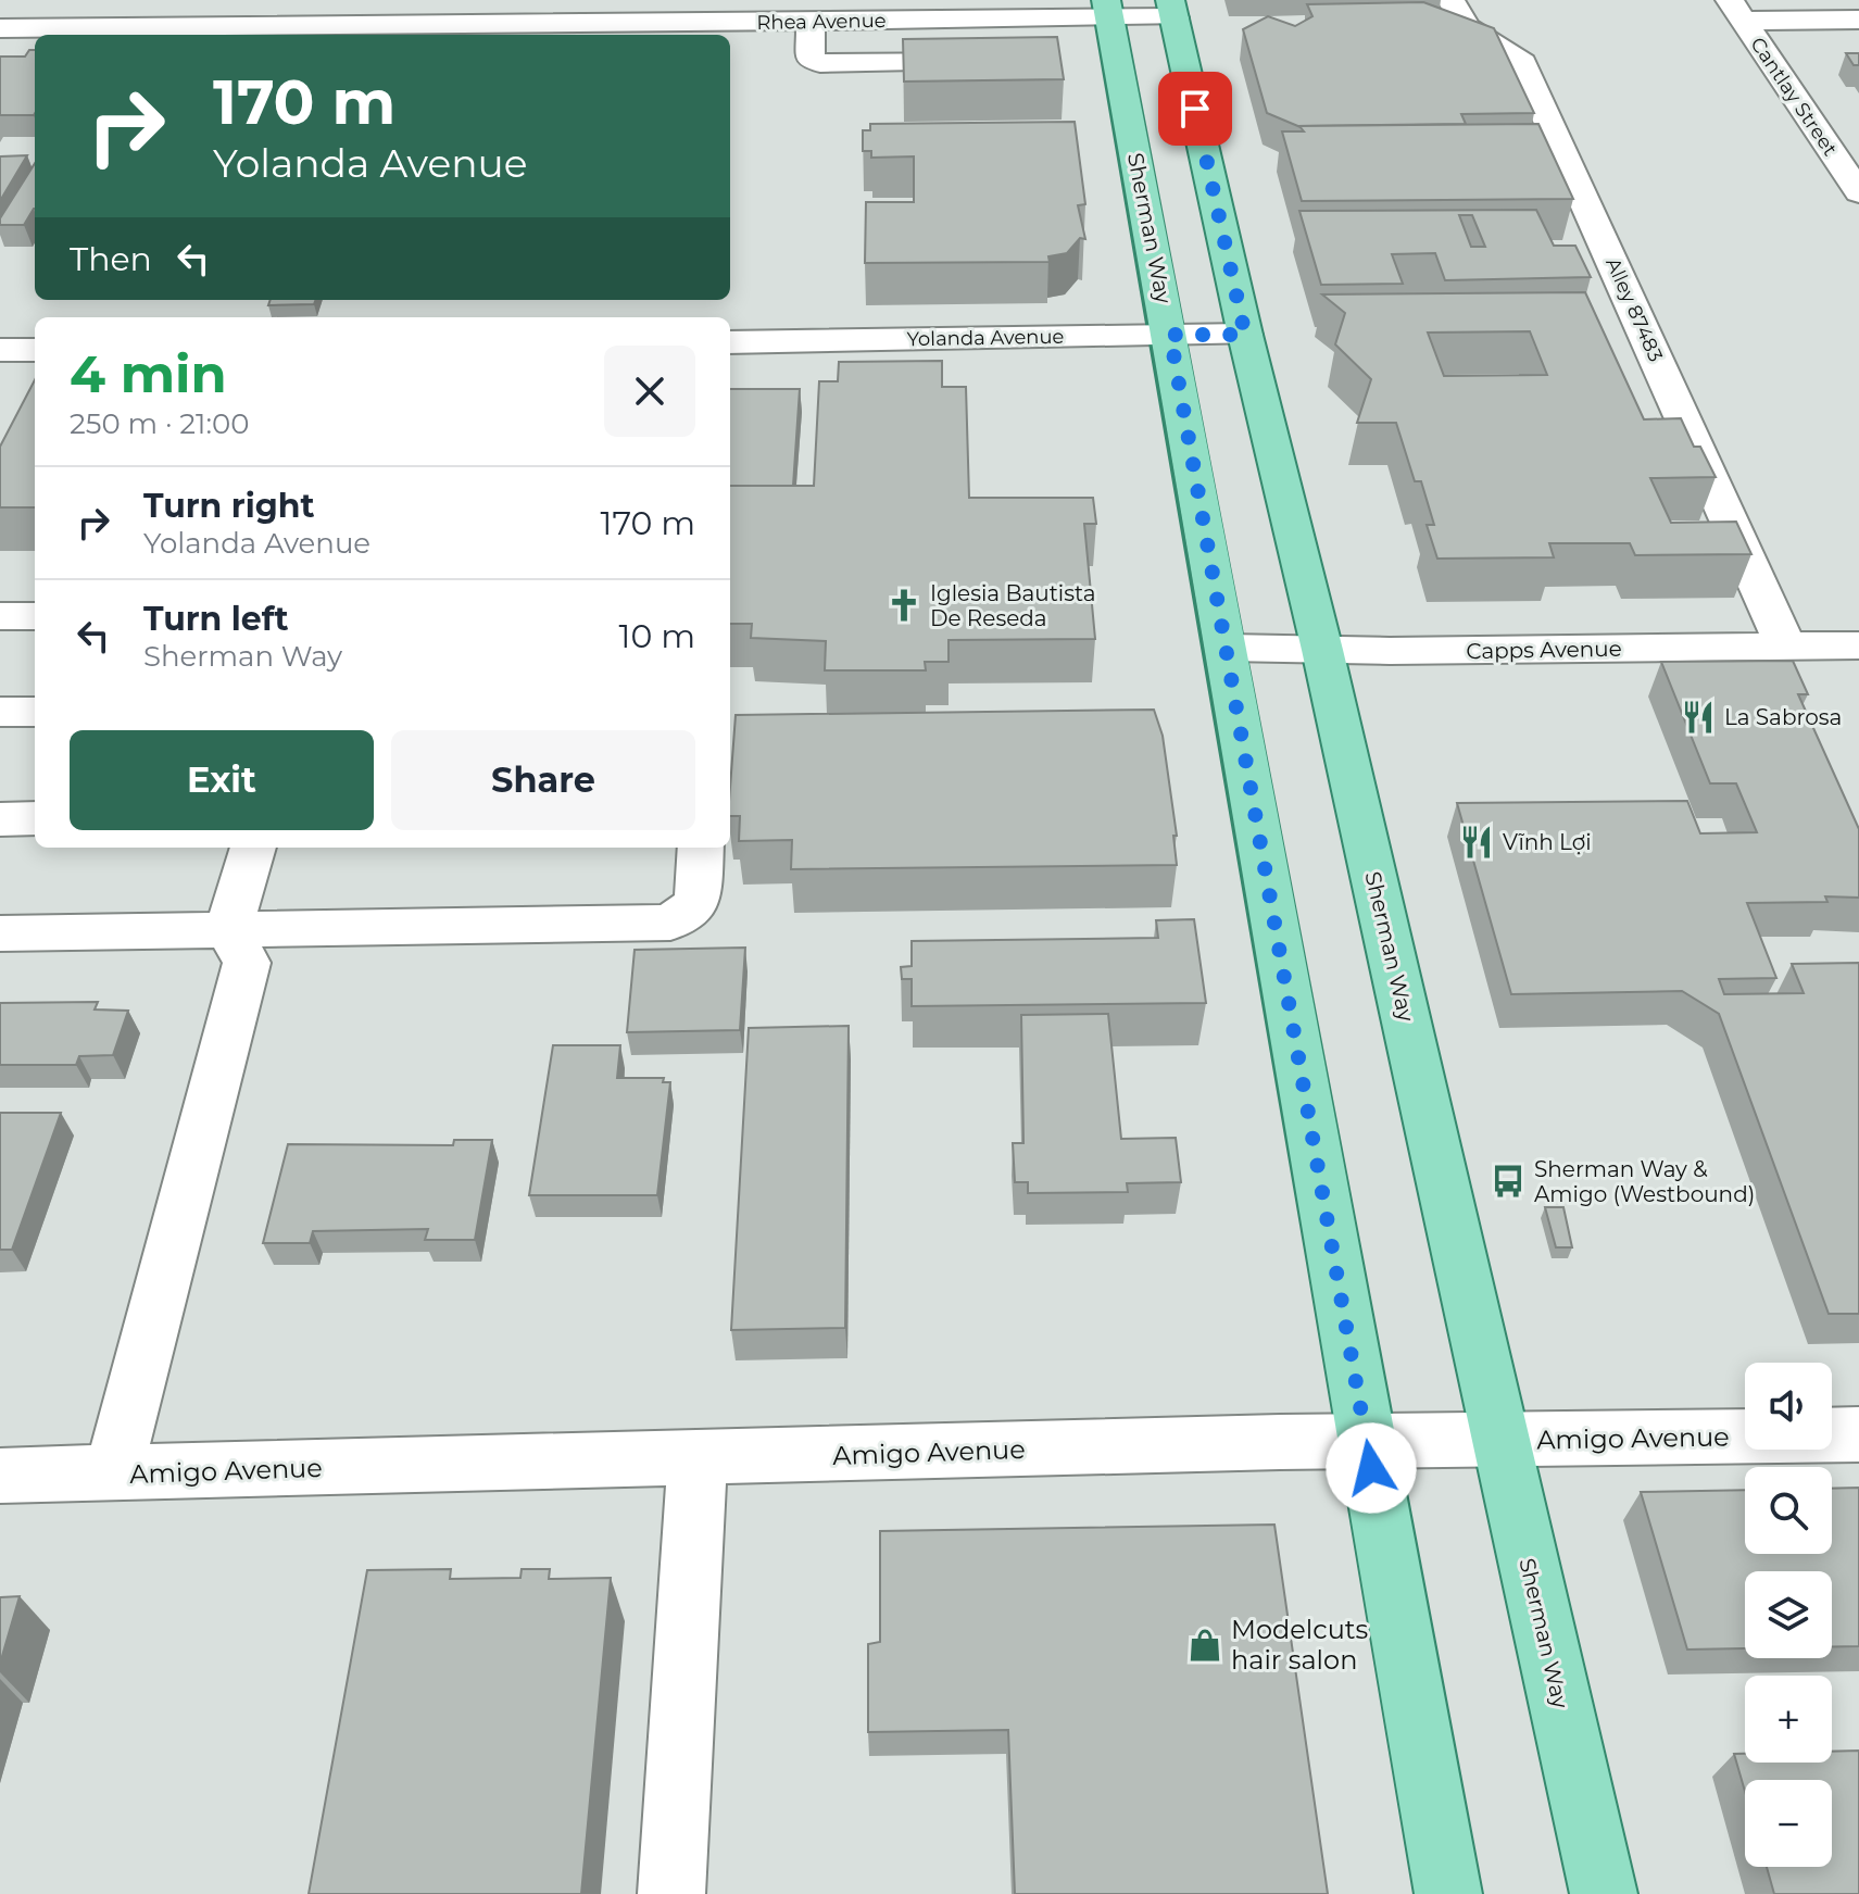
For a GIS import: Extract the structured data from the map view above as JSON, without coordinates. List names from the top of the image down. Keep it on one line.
{"streets":{"main road":["Sherman Way"],"street":["Rhea Avenue","Cantlay Street","Alley 87483","Yolanda Avenue","Capps Avenue","Amigo Avenue"]},"crossings":[["Rhea Avenue","Sherman Way"],["Sherman Way","Yolanda Avenue"],["Sherman Way","Capps Avenue"],["Sherman Way","Amigo Avenue"],["Alley 87483","Capps Avenue"]],"places":{"church":["Iglesia Bautista De Reseda"],"restaurant":["La Sabrosa","Vĩnh Lợi"],"bus stop":["Sherman Way & Amigo (Westbound)"],"shop":["Modelcuts hair salon"]},"page":{"turn":["170 m","Yolanda Avenue"],"then":"Then","heading":["4 min","250 m · 21:00"],"list":[{"name":"Turn right","note":"Yolanda Avenue","value":"170 m"},{"name":"Turn left","note":"Sherman Way","value":"10 m"}],"buttons":["Exit","Share"],"map_buttons":["+","−"]}}
